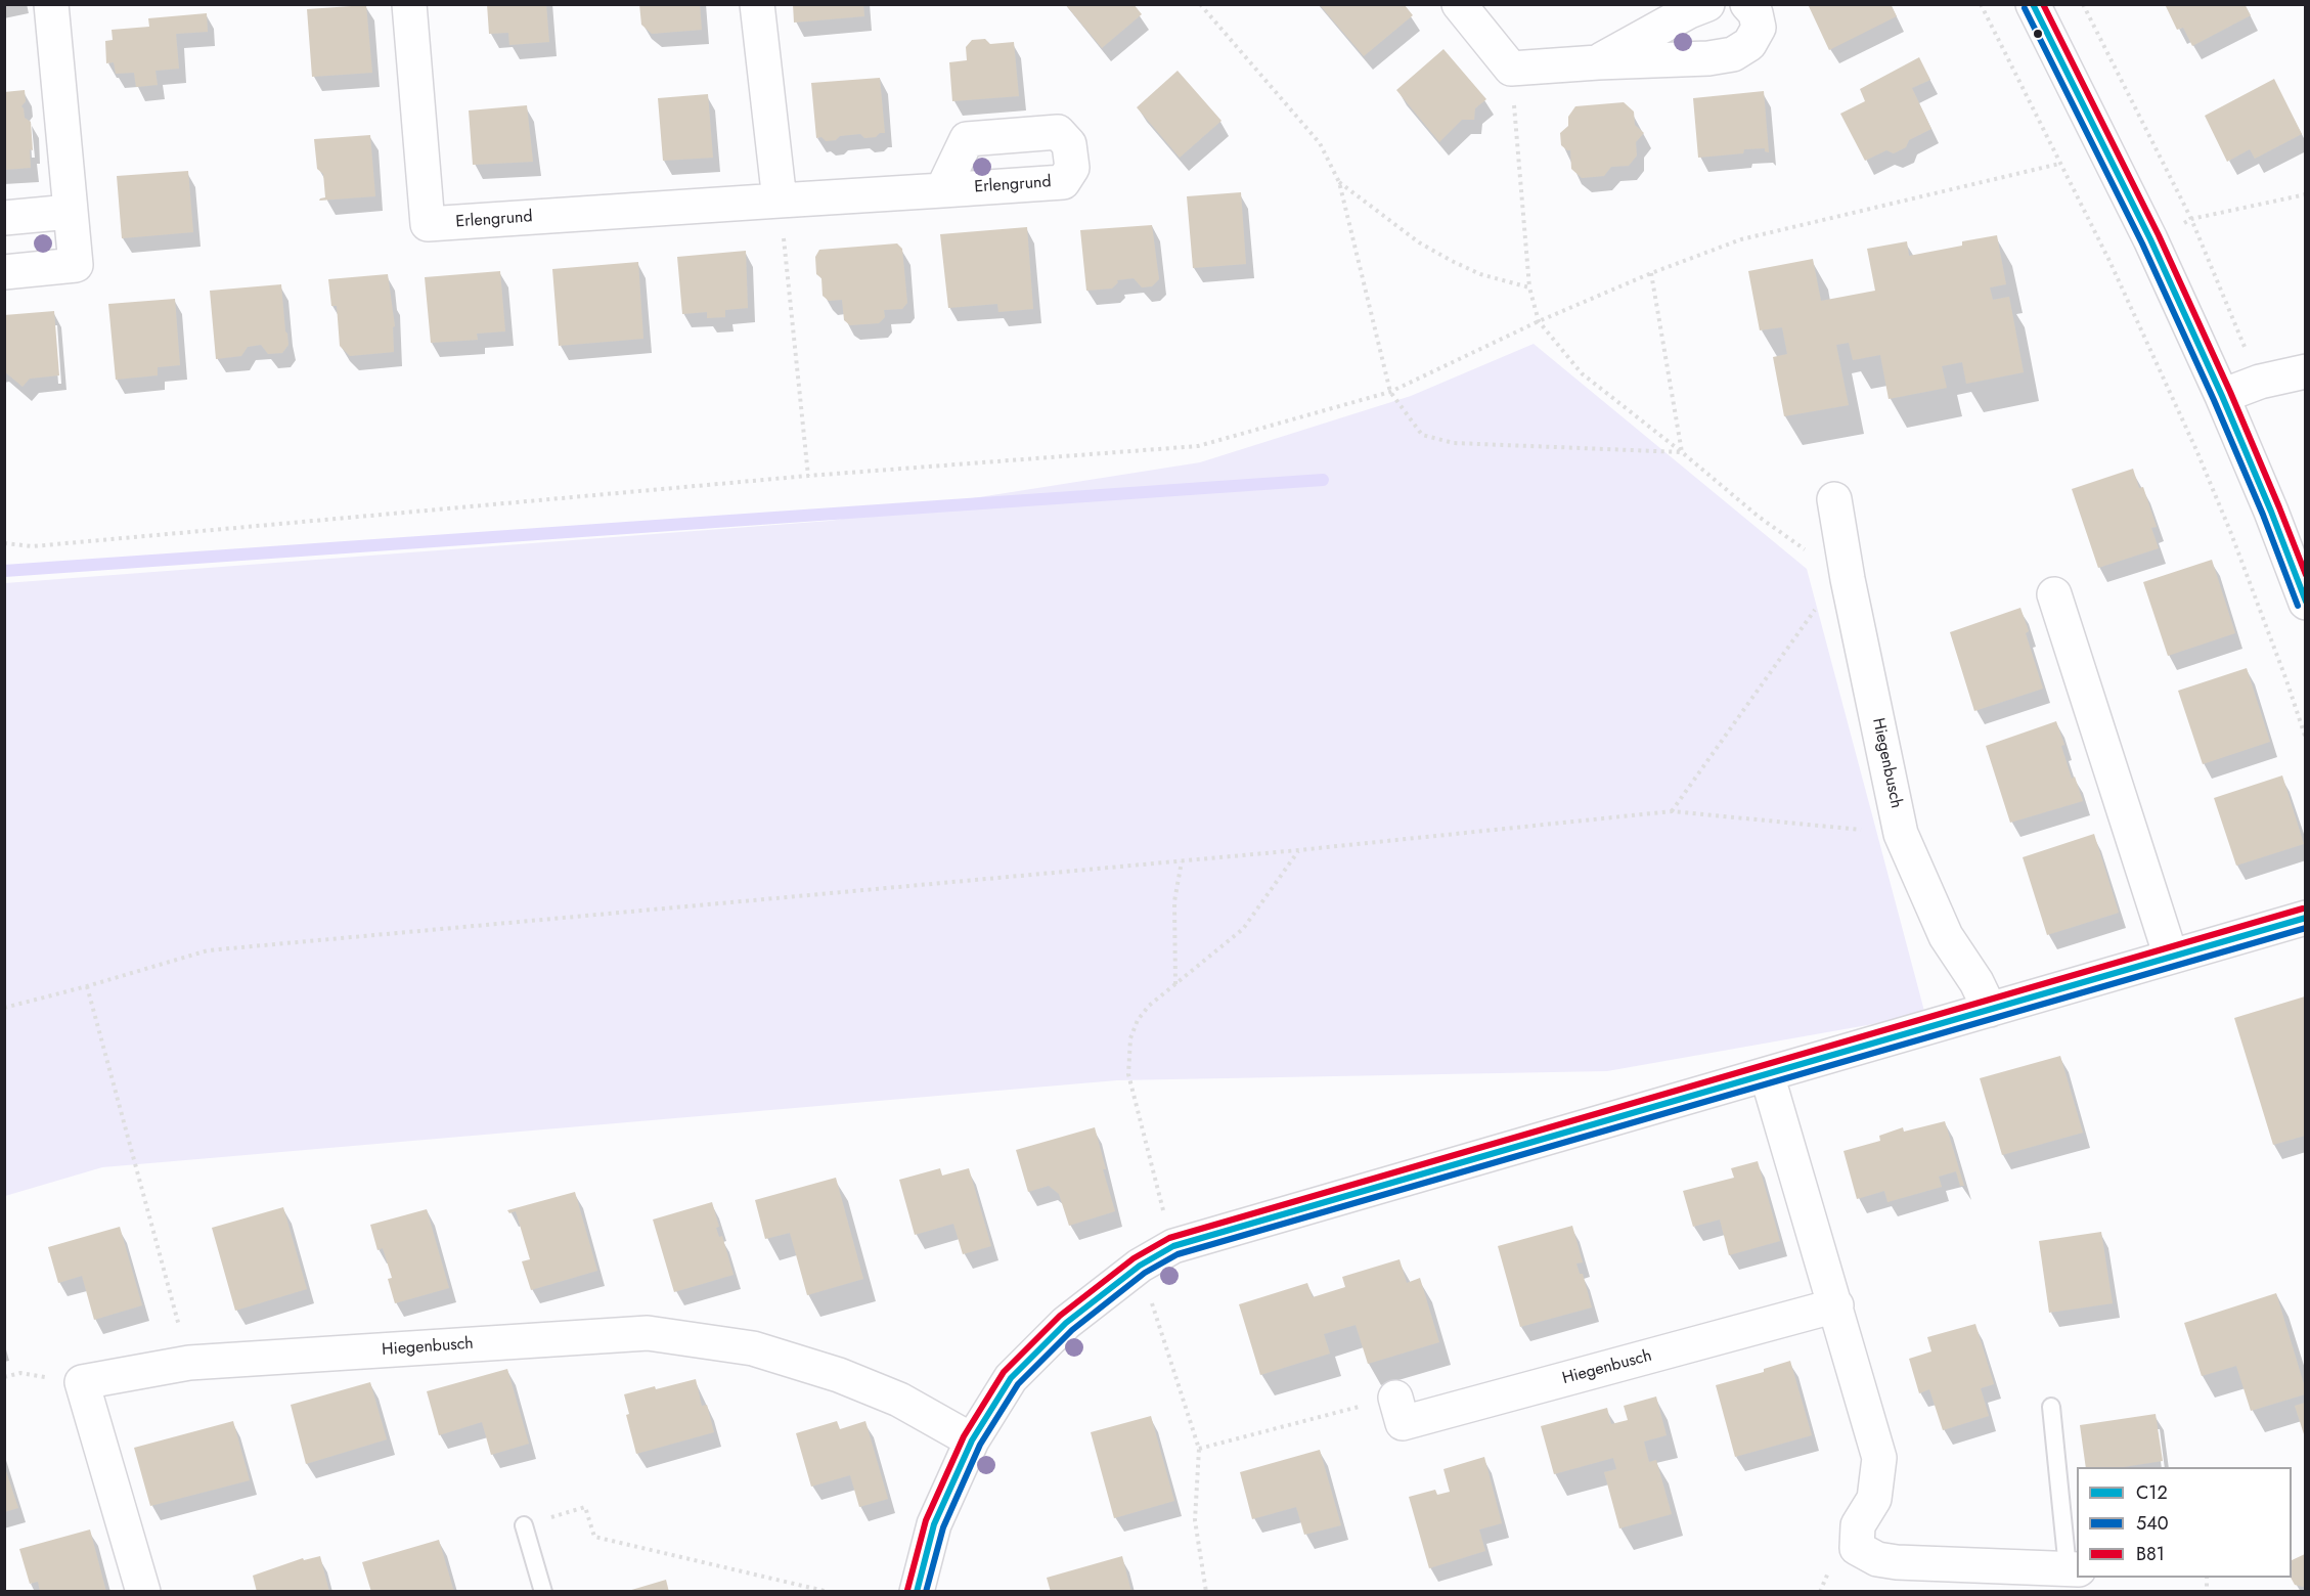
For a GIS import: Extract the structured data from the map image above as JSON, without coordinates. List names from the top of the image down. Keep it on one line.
{"streets":{"street":["Erlengrund","Hiegenbusch"]},"lines":["transit line C12","transit line B81","transit line 540"],"legend":["C12","540","B81"]}
